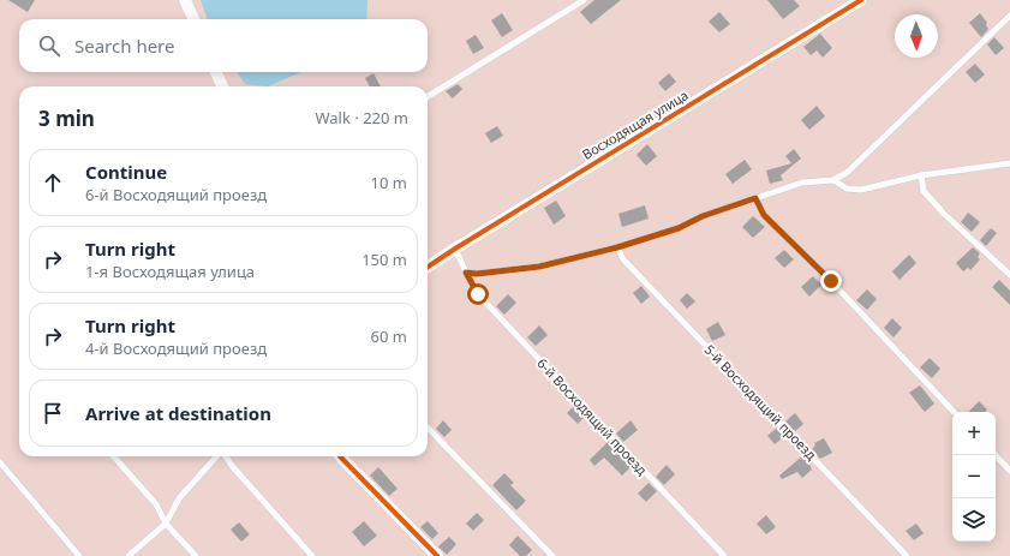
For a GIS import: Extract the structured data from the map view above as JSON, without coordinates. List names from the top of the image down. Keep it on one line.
{"streets":{"street":["Восходящая улица"],"lane":["5-й Восходящий проезд","6-й Восходящий проезд"]},"crossings":[["Восходящая улица","6-й Восходящий проезд"]],"north":"bottom","page":{"search":"Search here","heading":["3 min","Walk · 220 m"],"list":[["Continue","6-й Восходящий проезд","10 m"],["Turn right","1-я Восходящая улица","150 m"],["Turn right","4-й Восходящий проезд","60 m"],"Arrive at destination"],"map_buttons":["+","−"]}}
